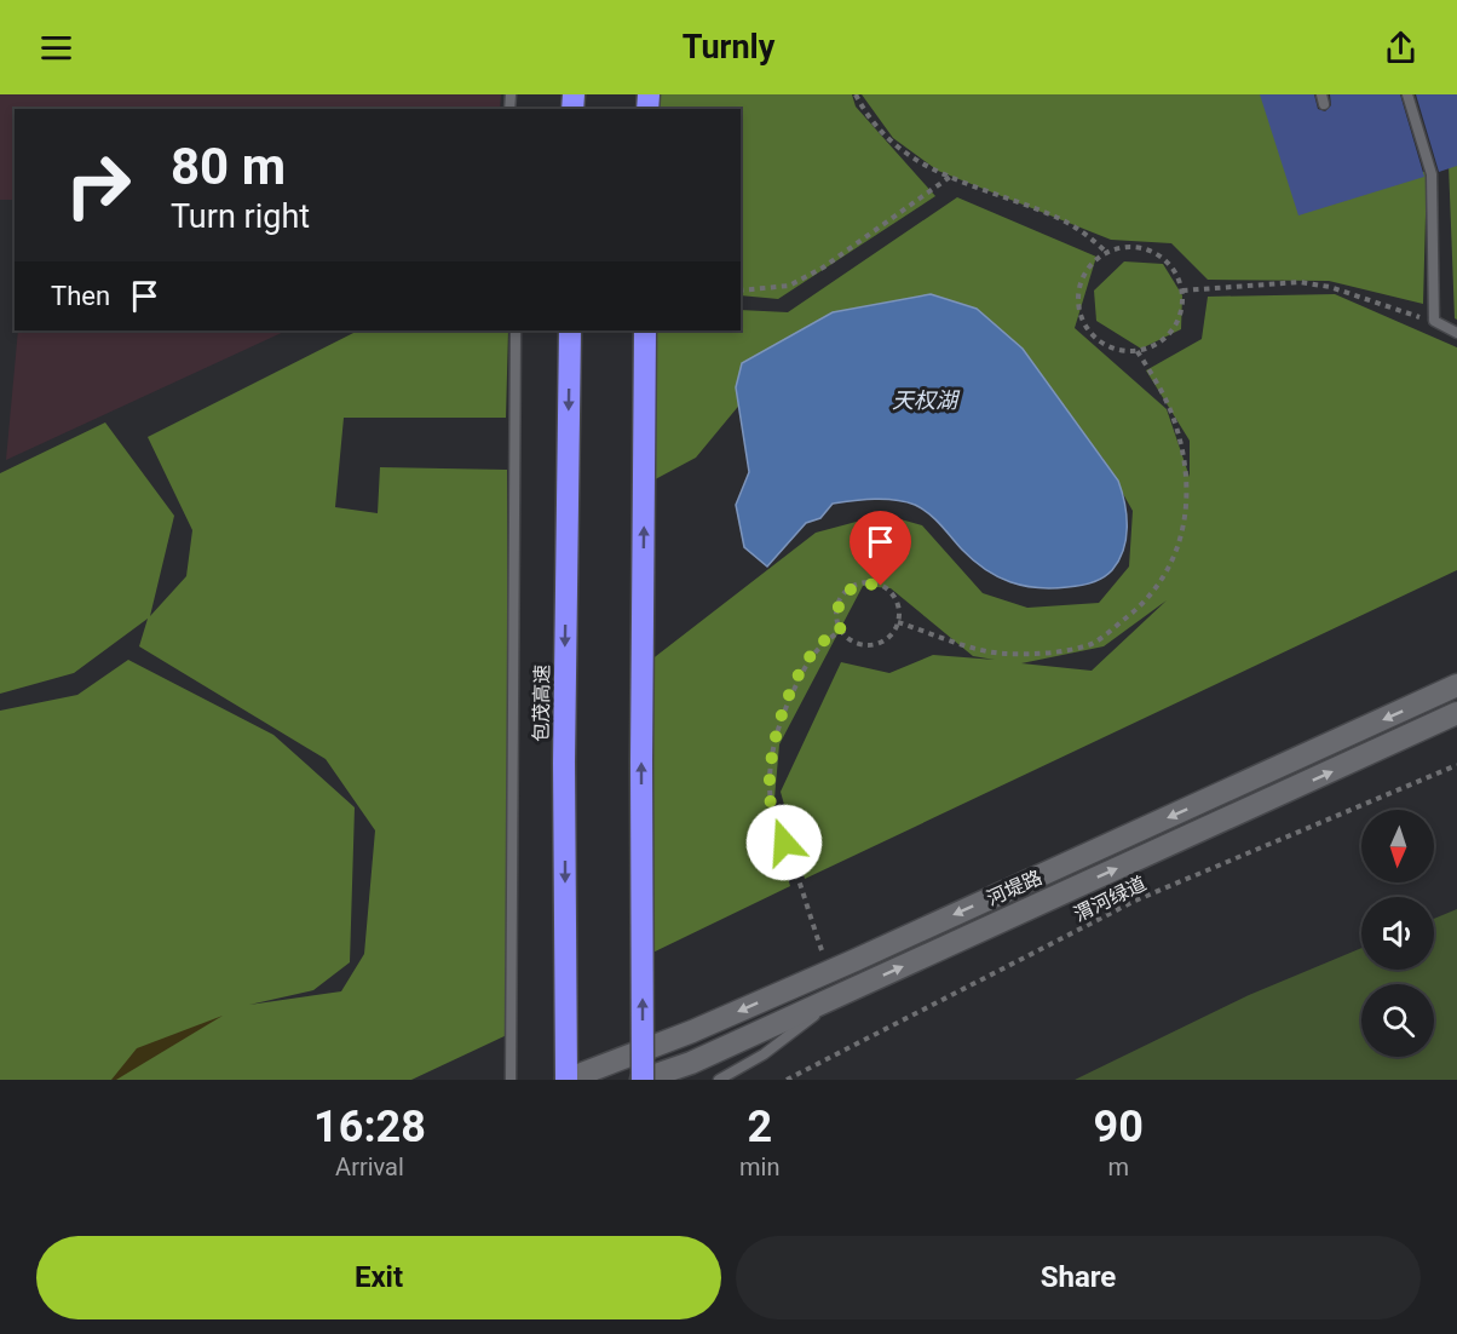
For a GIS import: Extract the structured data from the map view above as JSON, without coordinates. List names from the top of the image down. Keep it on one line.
{"streets":{"highway":["包茂高速"],"main road":["河堤路"],"path":["渭河绿道"]},"crossings":[["包茂高速","河堤路"]],"water":["天权湖"],"north":"bottom","page":{"header":"Turnly","turn":["80 m","Turn right"],"then":"Then","eta":["16:28","Arrival","2","min","90","m"],"buttons":["Exit","Share"]}}
